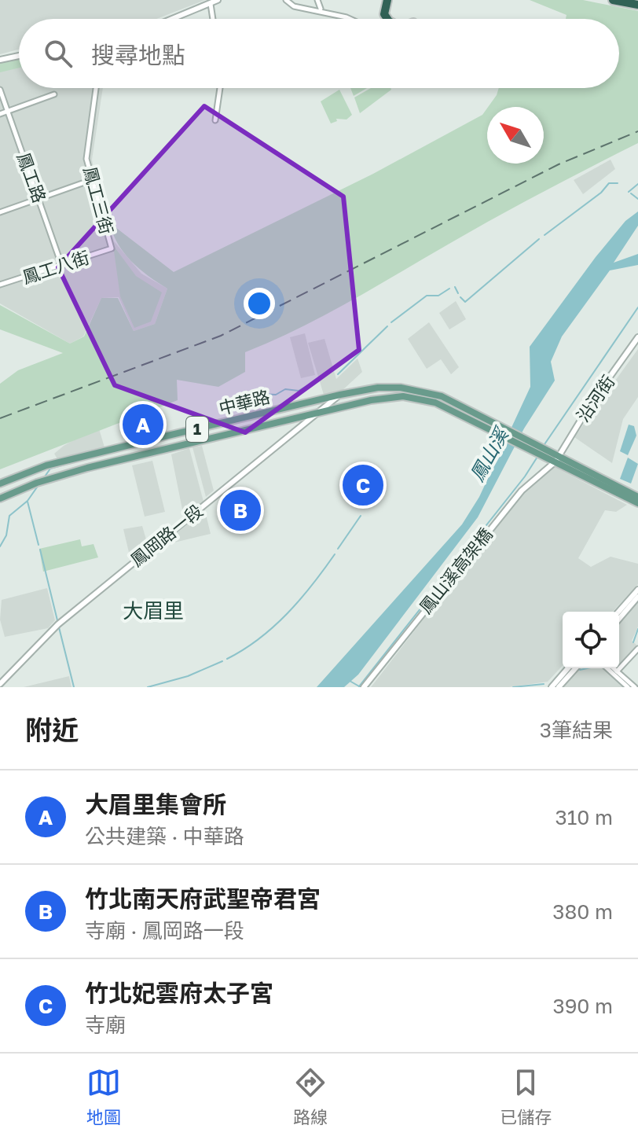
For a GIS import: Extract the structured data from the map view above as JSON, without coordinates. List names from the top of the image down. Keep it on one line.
{"streets":{"main road":["中華路","1"],"street":["鳳工路","鳳工三街","鳳工八街","沿河街","鳳岡路一段","鳳山溪高架橋"]},"crossings":[["鳳工路","鳳工八街"],["鳳工三街","鳳工八街"],["沿河街","中華路"],["沿河街","1"],["沿河街","鳳山溪高架橋"],["中華路","1"],["中華路","鳳岡路一段"],["中華路","鳳山溪高架橋"],["1","鳳山溪高架橋"]],"districts":["大眉里"],"water":["鳳山溪"],"north":"top left","page":{"search":"搜尋地點","pins":["A","C","B"],"heading":["附近","3筆結果"],"list":[{"mark":"A","name":"大眉里集會所","note":"公共建築 · 中華路","value":"310 m"},{"mark":"B","name":"竹北南天府武聖帝君宮","note":"寺廟 · 鳳岡路一段","value":"380 m"},{"mark":"C","name":"竹北妃雲府太子宮","note":"寺廟","value":"390 m"}],"nav":["地圖","路線","已儲存"]}}
